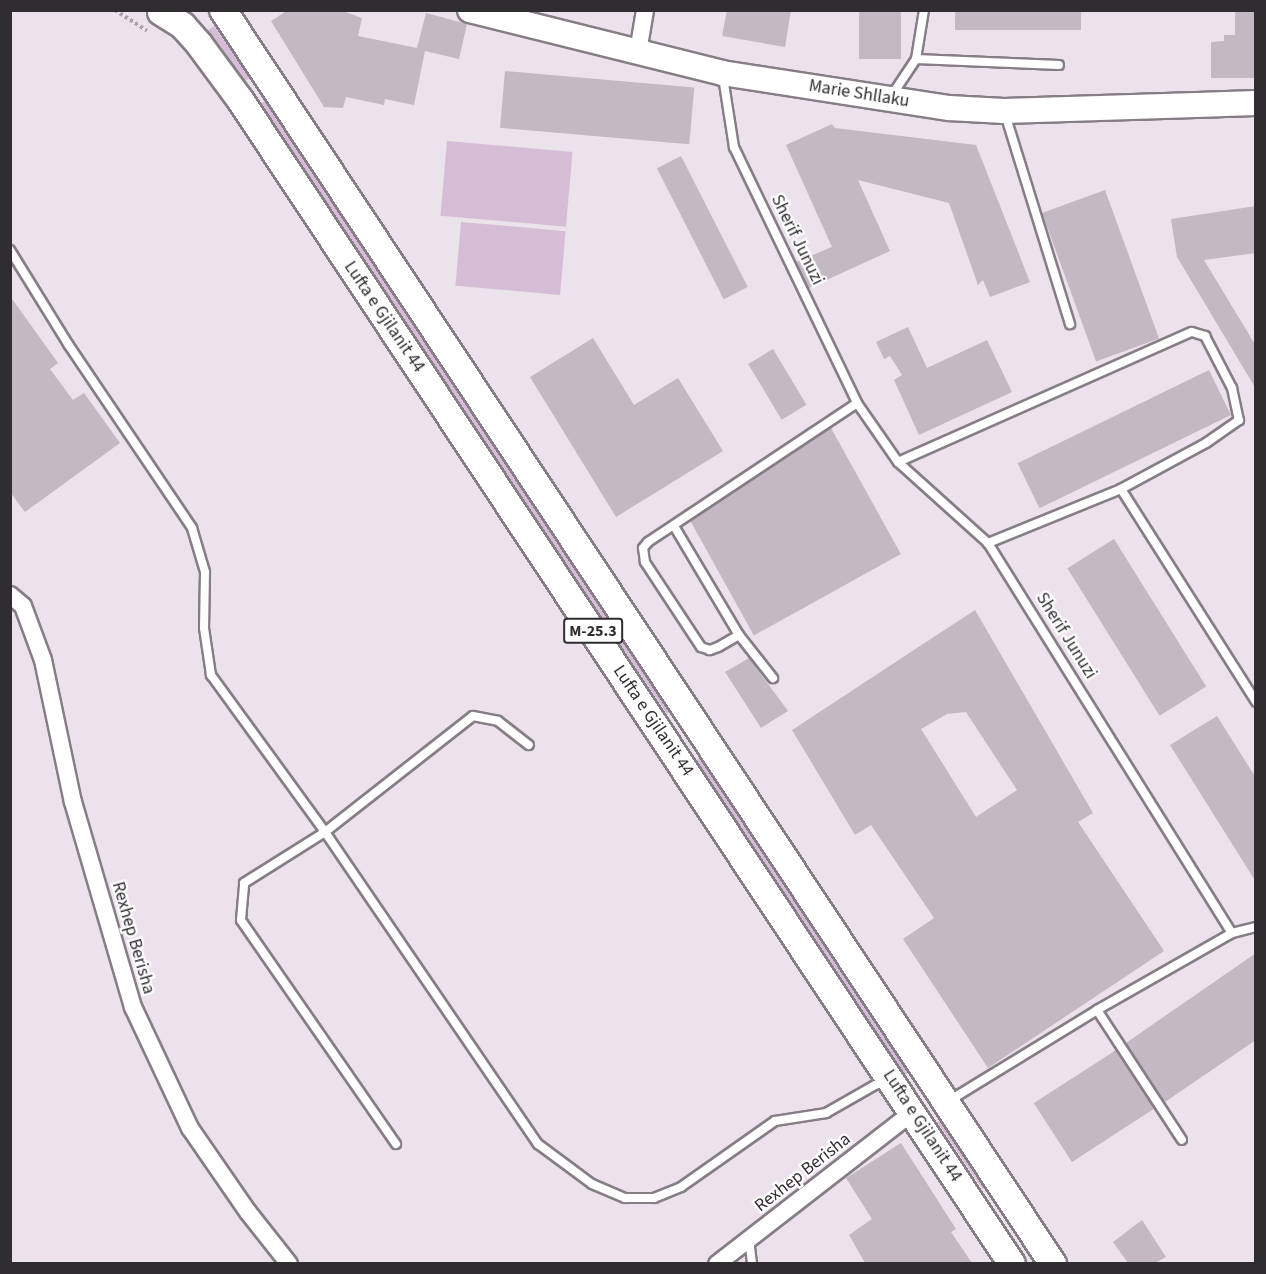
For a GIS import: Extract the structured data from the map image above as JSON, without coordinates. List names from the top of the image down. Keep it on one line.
{"streets":{"main road":["Lufta e Gjilanit 44","M-25.3"],"street":["Marie Shllaku","Rexhep Berisha"],"lane":["Sherif Junuzi"]},"crossings":[["Marie Shllaku","Sherif Junuzi"],["Lufta e Gjilanit 44","Rexhep Berisha"]]}
